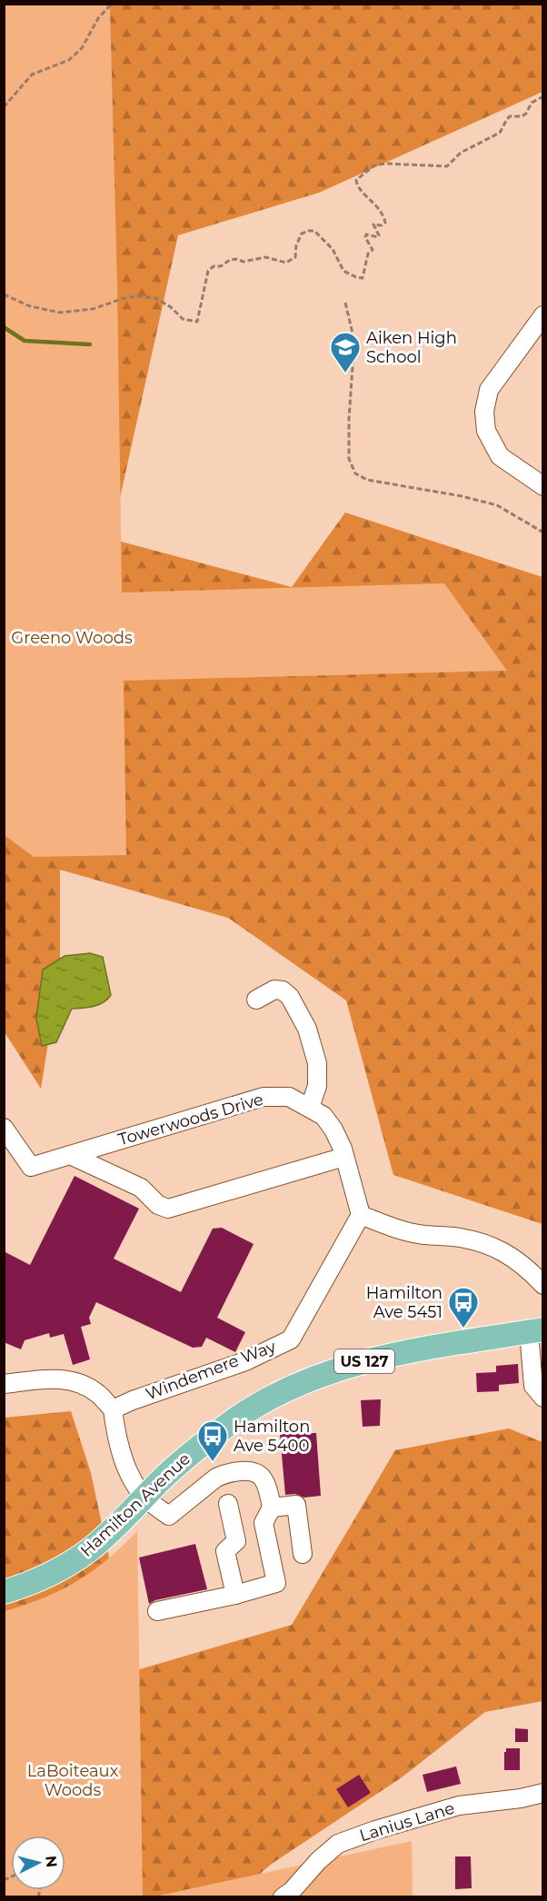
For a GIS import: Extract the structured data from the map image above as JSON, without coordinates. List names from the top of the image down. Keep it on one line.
{"streets":{"main road":["US 127","Hamilton Avenue"],"street":["Towerwoods Drive","Windemere Way","Lanius Lane"]},"crossings":[["Towerwoods Drive","Windemere Way"]],"parks":["Greeno Woods","LaBoiteaux Woods"],"places":{"school or university":["Aiken High School"],"bus stop":["Hamilton Ave 5451","Hamilton Ave 5400"]},"north":"right"}
